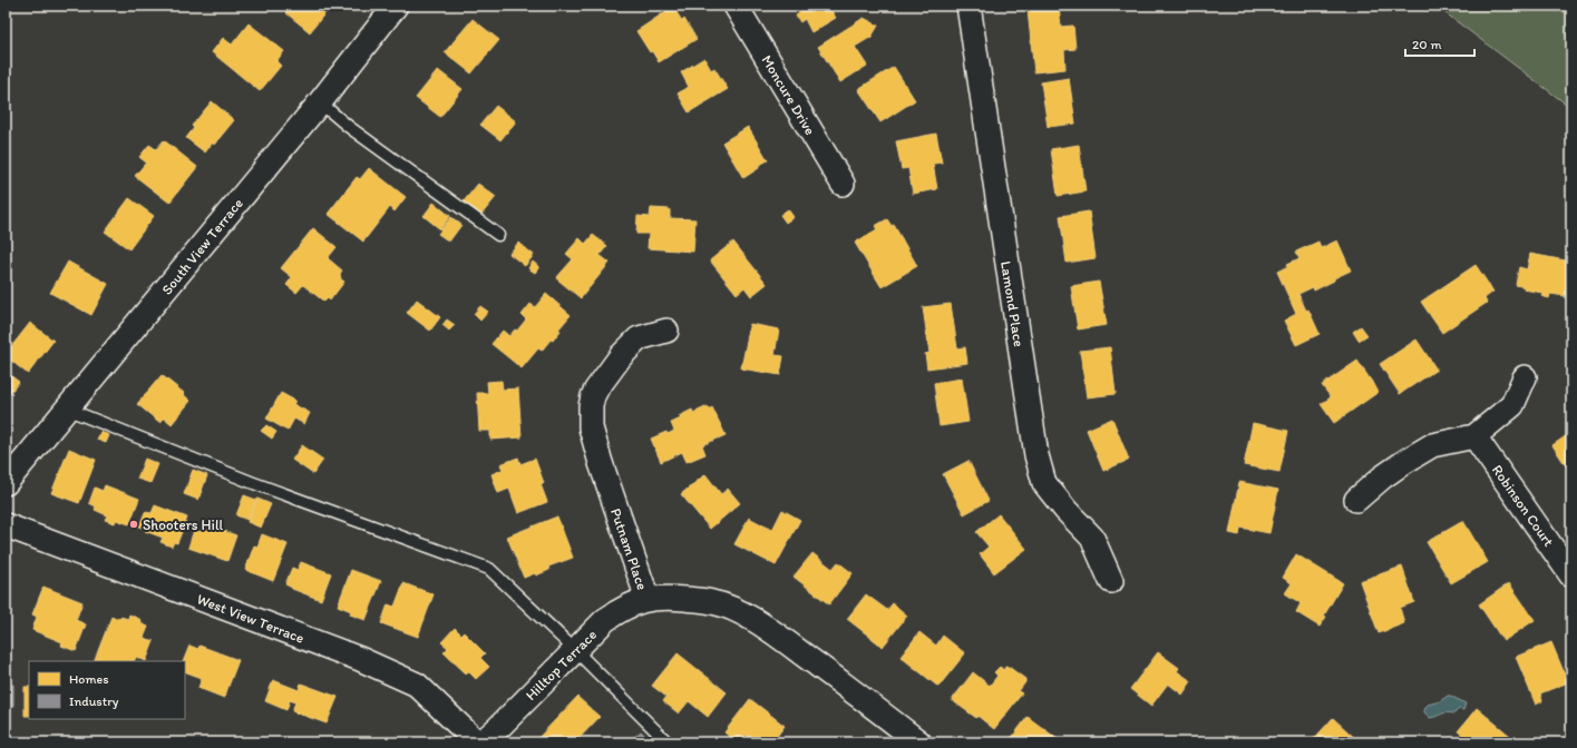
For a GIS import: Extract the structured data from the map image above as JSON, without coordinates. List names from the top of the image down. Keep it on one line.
{"streets":{"street":["Moncure Drive","South View Terrace","Lamond Place","Robinson Court","Putnam Place","West View Terrace","Hilltop Terrace"]},"crossings":[["Putnam Place","Hilltop Terrace"]],"places":["Shooters Hill"],"legend":["Homes","Industry"],"scale_bar":"20 m"}
